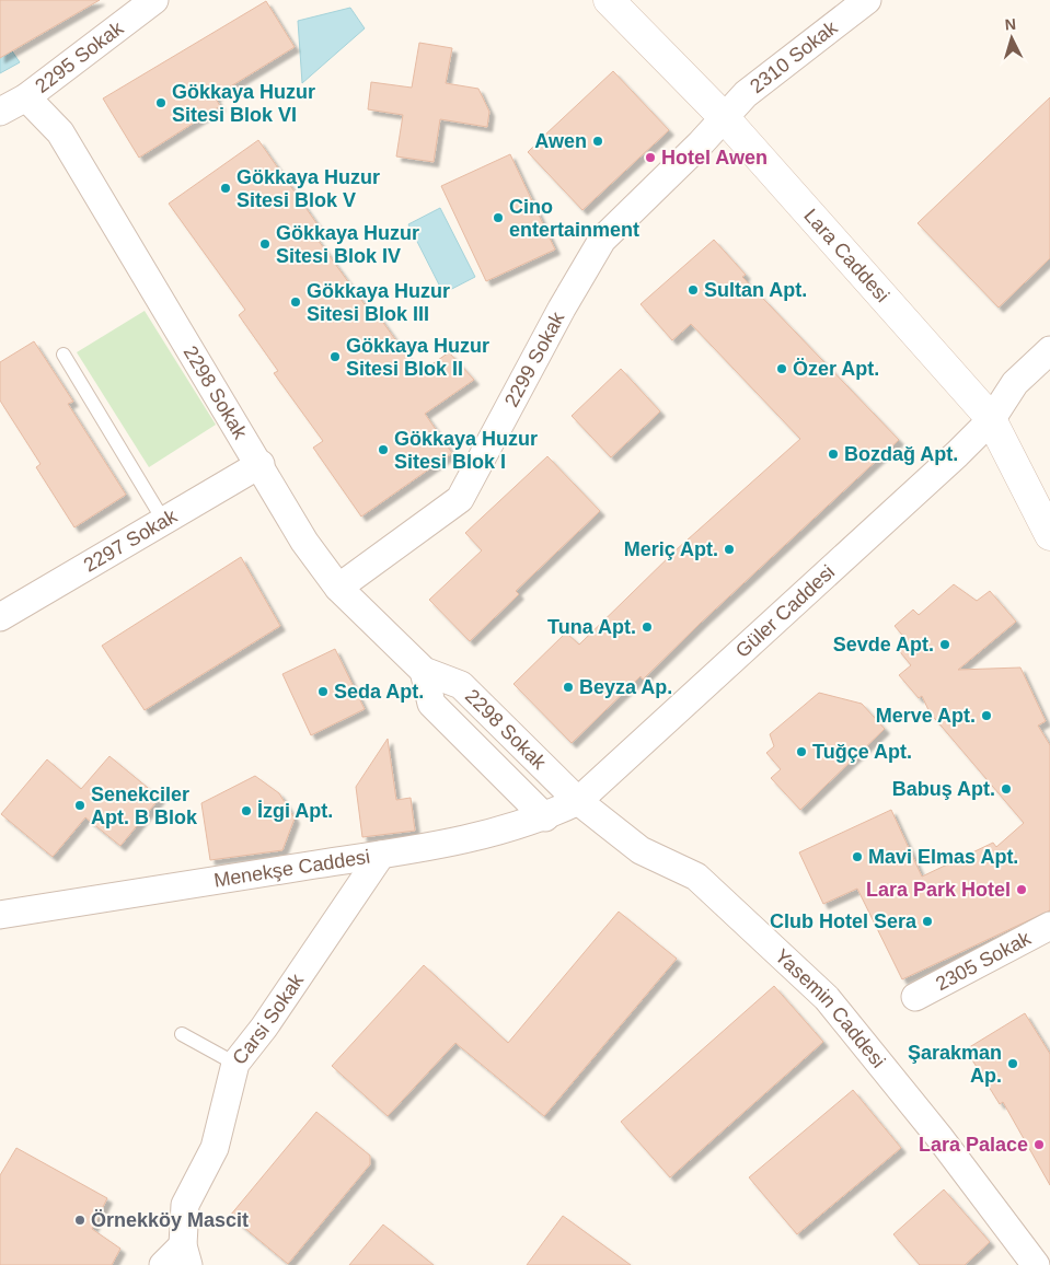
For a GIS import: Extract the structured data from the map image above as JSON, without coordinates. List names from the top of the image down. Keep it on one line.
{"streets":{"street":["2310 Sokak","2295 Sokak","Lara Caddesi","2299 Sokak","2298 Sokak","2297 Sokak","Güler Caddesi","Menekşe Caddesi","2305 Sokak","Yasemin Caddesi","Carsi Sokak"]},"crossings":[["2310 Sokak","Lara Caddesi"],["2310 Sokak","2299 Sokak"],["2295 Sokak","2298 Sokak"],["Lara Caddesi","2299 Sokak"],["Lara Caddesi","Güler Caddesi"],["2299 Sokak","2298 Sokak"],["2298 Sokak","2297 Sokak"],["2298 Sokak","Güler Caddesi"],["2298 Sokak","Menekşe Caddesi"],["2298 Sokak","Yasemin Caddesi"],["Güler Caddesi","Menekşe Caddesi"],["Güler Caddesi","Yasemin Caddesi"],["Menekşe Caddesi","Yasemin Caddesi"],["Menekşe Caddesi","Carsi Sokak"]],"places":["Gökkaya Huzur Sitesi Blok VI","Awen","Hotel Awen","Gökkaya Huzur Sitesi Blok V","Cino entertainment","Gökkaya Huzur Sitesi Blok IV","Sultan Apt.","Gökkaya Huzur Sitesi Blok III","Gökkaya Huzur Sitesi Blok II","Özer Apt.","Gökkaya Huzur Sitesi Blok I","Bozdağ Apt.","Meriç Apt.","Tuna Apt.","Sevde Apt.","Beyza Ap.","Seda Apt.","Merve Apt.","Tuğçe Apt.","Babuş Apt.","Senekciler Apt. B Blok","İzgi Apt.","Mavi Elmas Apt.","Lara Park Hotel","Club Hotel Sera","Şarakman Ap.","Lara Palace","Örnekköy Mascit"],"north":"top"}
